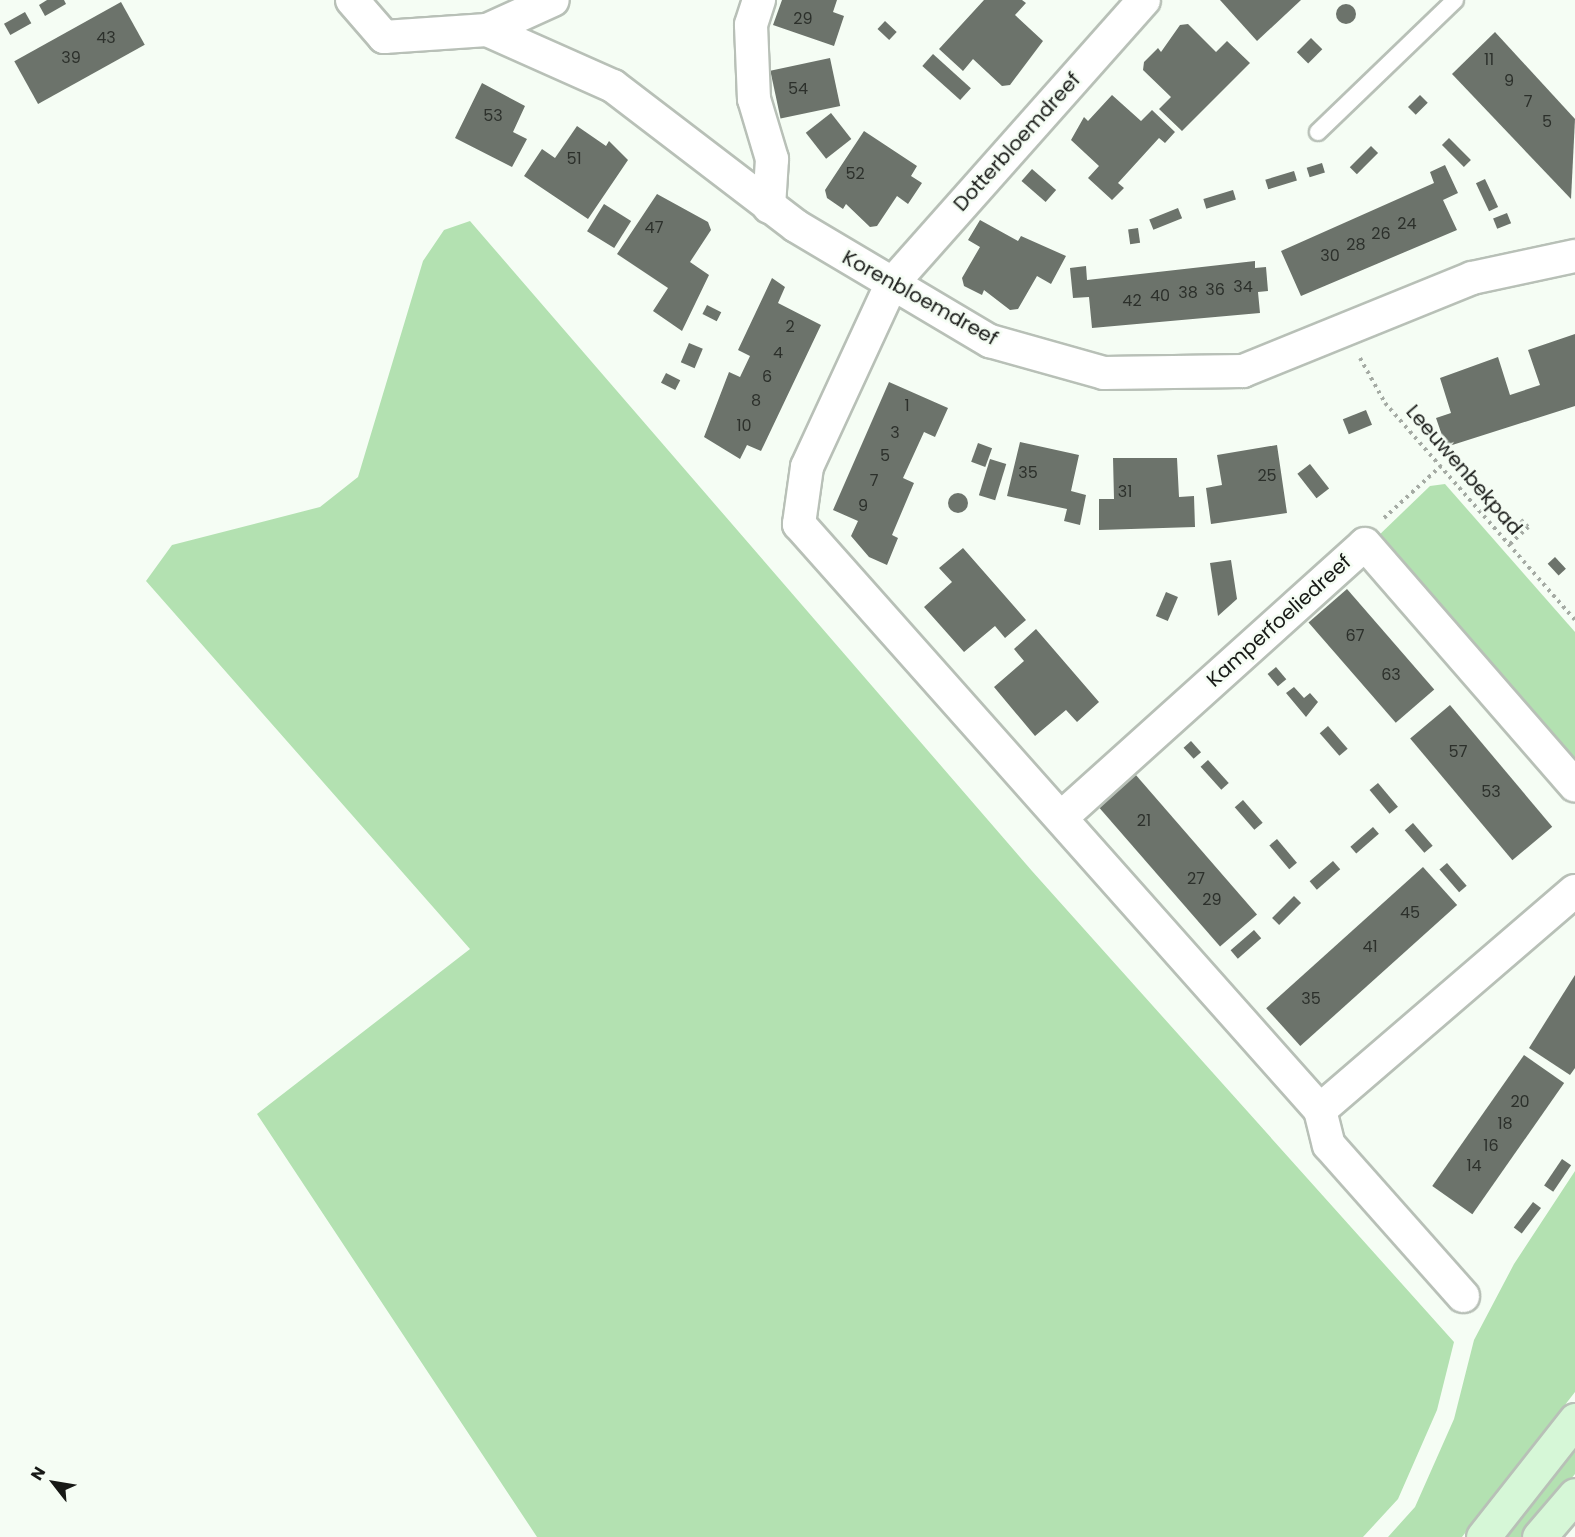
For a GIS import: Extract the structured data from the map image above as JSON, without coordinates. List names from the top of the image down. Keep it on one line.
{"streets":{"street":["Dotterbloemdreef","Korenbloemdreef","Kamperfoeliedreef"],"path":["Leeuwenbekpad"]},"crossings":[["Dotterbloemdreef","Korenbloemdreef"],["Korenbloemdreef","Leeuwenbekpad"]],"house_numbers":["29","43","39","11","9","54","7","53","5","51","52","24","47","26","28","30","34","36","38","40","42","2","4","6","8","1","10","3","5","35","25","7","31","9","67","63","57","53","21","27","29","45","41","35","20","18","16","14"],"north":"top left"}
